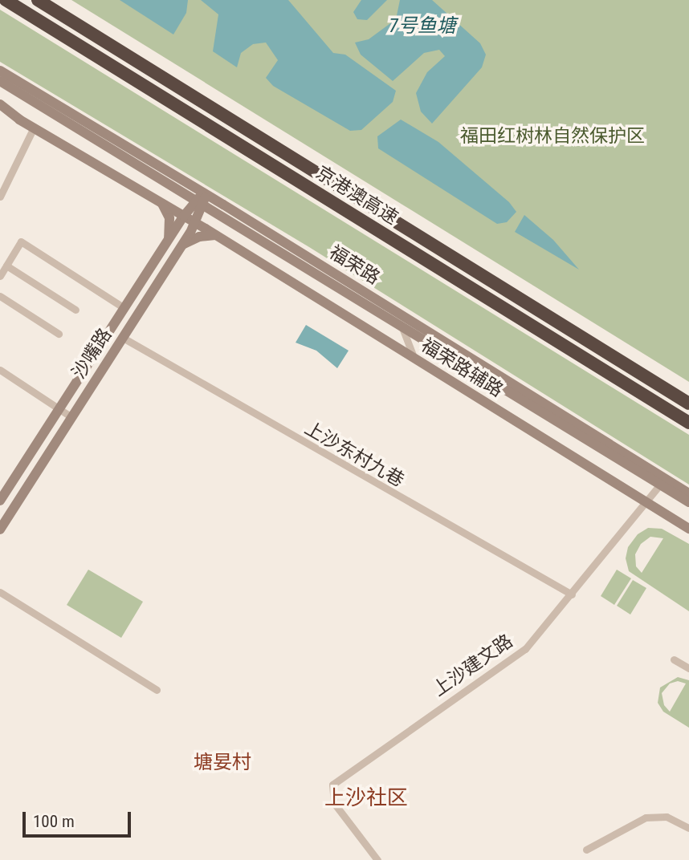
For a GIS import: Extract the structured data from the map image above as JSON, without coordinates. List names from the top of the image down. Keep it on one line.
{"streets":{"highway":["京港澳高速"],"street":["福荣路","沙嘴路","福荣路辅路","上沙东村九巷","上沙建文路"]},"crossings":[["福荣路","沙嘴路"],["福荣路","上沙建文路"],["沙嘴路","福荣路辅路"],["沙嘴路","上沙东村九巷"],["福荣路辅路","上沙建文路"],["上沙东村九巷","上沙建文路"]],"districts":["塘妟村","上沙社区"],"water":["7号鱼塘"],"parks":["福田红树林自然保护区"],"scale_bar":"100 m"}
